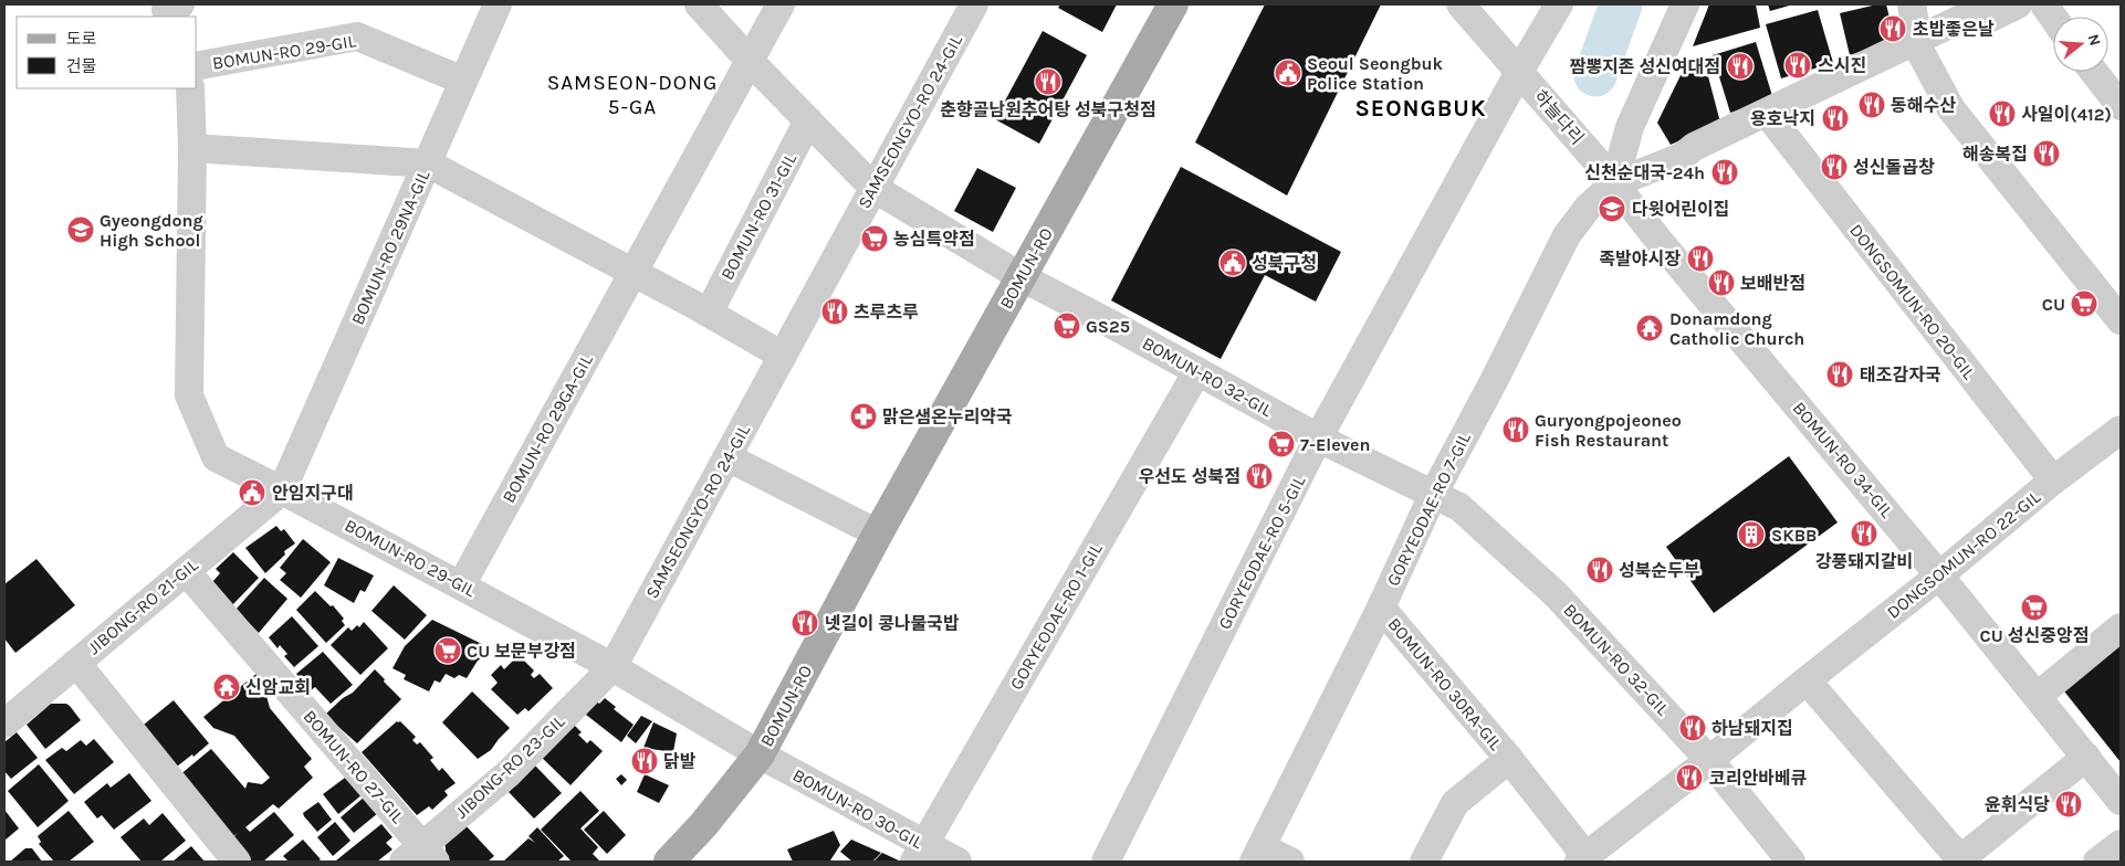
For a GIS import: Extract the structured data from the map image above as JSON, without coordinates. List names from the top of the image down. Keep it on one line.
{"streets":{"main road":["BOMUN-RO"],"street":["BOMUN-RO 29-GIL","하늘다리","SAMSEONGYO-RO 24-GIL","BOMUN-RO 31-GIL","BOMUN-RO 29NA-GIL","DONGSOMUN-RO 20-GIL","BOMUN-RO 32-GIL","BOMUN-RO 29GA-GIL","BOMUN-RO 34-GIL","GORYEODAE-RO 7-GIL","GORYEODAE-RO 5-GIL","DONGSOMUN-RO 22-GIL","JIBONG-RO 21-GIL","GORYEODAE-RO 1-GIL","BOMUN-RO 30RA-GIL","BOMUN-RO 27-GIL","JIBONG-RO 23-GIL","BOMUN-RO 30-GIL"]},"crossings":[["BOMUN-RO 29-GIL","SAMSEONGYO-RO 24-GIL"],["BOMUN-RO 29-GIL","BOMUN-RO 29NA-GIL"],["BOMUN-RO 29-GIL","BOMUN-RO"],["BOMUN-RO 29-GIL","BOMUN-RO 29GA-GIL"],["BOMUN-RO 29-GIL","JIBONG-RO 21-GIL"],["BOMUN-RO 29-GIL","JIBONG-RO 23-GIL"],["BOMUN-RO 29-GIL","BOMUN-RO 30-GIL"],["하늘다리","BOMUN-RO 34-GIL"],["하늘다리","GORYEODAE-RO 7-GIL"],["하늘다리","GORYEODAE-RO 5-GIL"],["SAMSEONGYO-RO 24-GIL","JIBONG-RO 23-GIL"],["BOMUN-RO 29NA-GIL","JIBONG-RO 21-GIL"],["BOMUN-RO","BOMUN-RO 32-GIL"],["BOMUN-RO","BOMUN-RO 30-GIL"],["DONGSOMUN-RO 20-GIL","DONGSOMUN-RO 22-GIL"],["BOMUN-RO 32-GIL","GORYEODAE-RO 7-GIL"],["BOMUN-RO 32-GIL","GORYEODAE-RO 5-GIL"],["BOMUN-RO 32-GIL","DONGSOMUN-RO 22-GIL"],["BOMUN-RO 32-GIL","GORYEODAE-RO 1-GIL"],["BOMUN-RO 34-GIL","GORYEODAE-RO 7-GIL"],["BOMUN-RO 34-GIL","DONGSOMUN-RO 22-GIL"],["GORYEODAE-RO 7-GIL","BOMUN-RO 30RA-GIL"],["DONGSOMUN-RO 22-GIL","BOMUN-RO 30RA-GIL"],["JIBONG-RO 21-GIL","BOMUN-RO 27-GIL"],["GORYEODAE-RO 1-GIL","BOMUN-RO 30-GIL"],["BOMUN-RO 27-GIL","JIBONG-RO 23-GIL"]],"districts":["SAMSEON-DONG 5-GA","SEONGBUK"],"places":{"restaurant":["초밥좋은날","스시진","짬뽕지존 성신여대점","춘향골남원추어탕 성북구청점","동해수산","사일이(412)","용호낙지","해송복집","성신돌곱창","신천순대국-24h","족발야시장","보배반점","츠루츠루","태조감자국","Guryongpojeoneo Fish Restaurant","우선도 성북점","강풍돼지갈비","성북순두부","넷길이 콩나물국밥","하남돼지집","닭발","코리안바베큐","윤휘식당"],"public building":["Seoul Seongbuk Police Station","성북구청","안임지구대"],"school or university":["다윗어린이집","Gyeongdong High School"],"supermarket":["농심특약점","CU","GS25","7-Eleven","CU 성신중앙점","CU 보문부강점"],"temple":["Donamdong Catholic Church","신암교회"],"pharmacy":["맑은샘온누리약국"],"building":["SKBB"]},"legend":["도로","건물"],"north":"right"}
